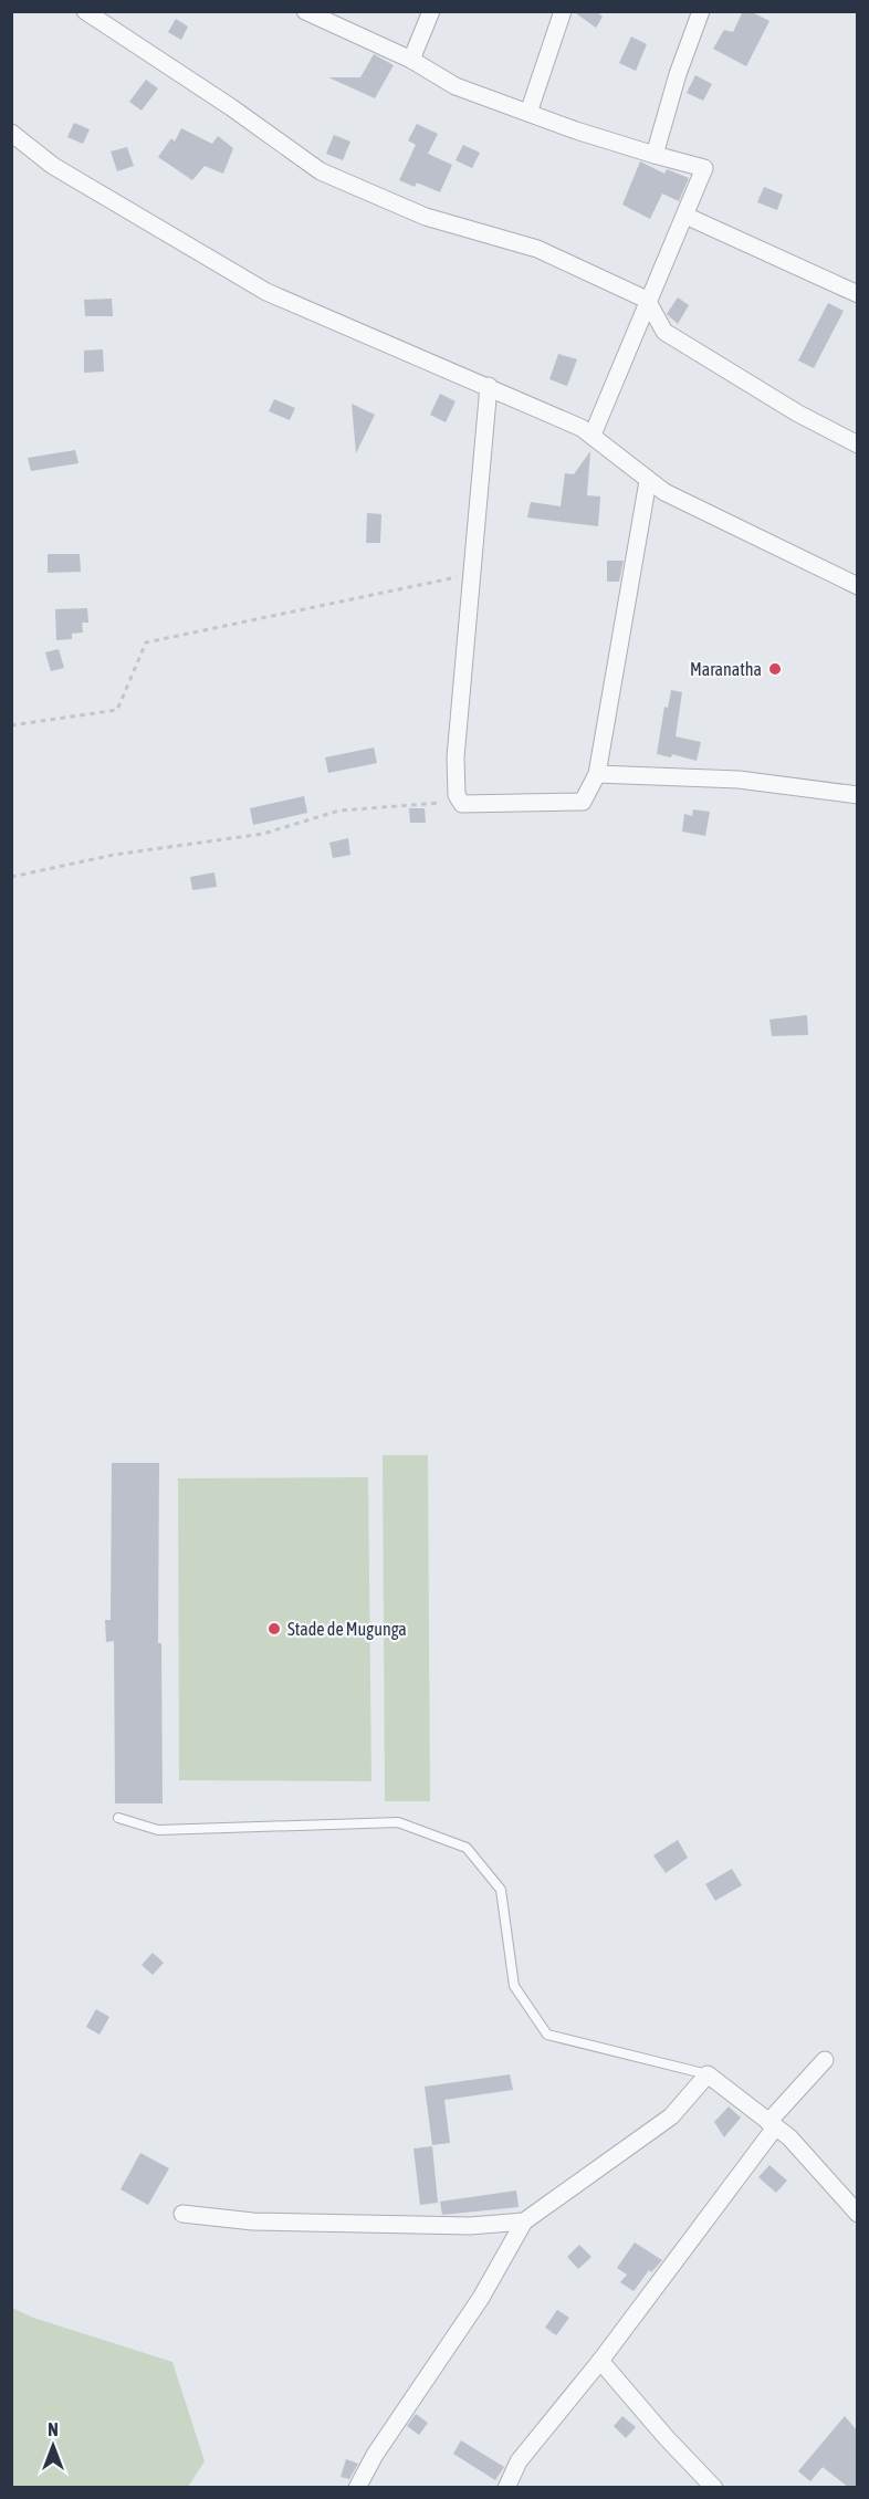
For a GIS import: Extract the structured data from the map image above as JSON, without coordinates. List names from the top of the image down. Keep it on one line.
{"places":["Maranatha","Stade de Mugunga"],"north":"top"}
